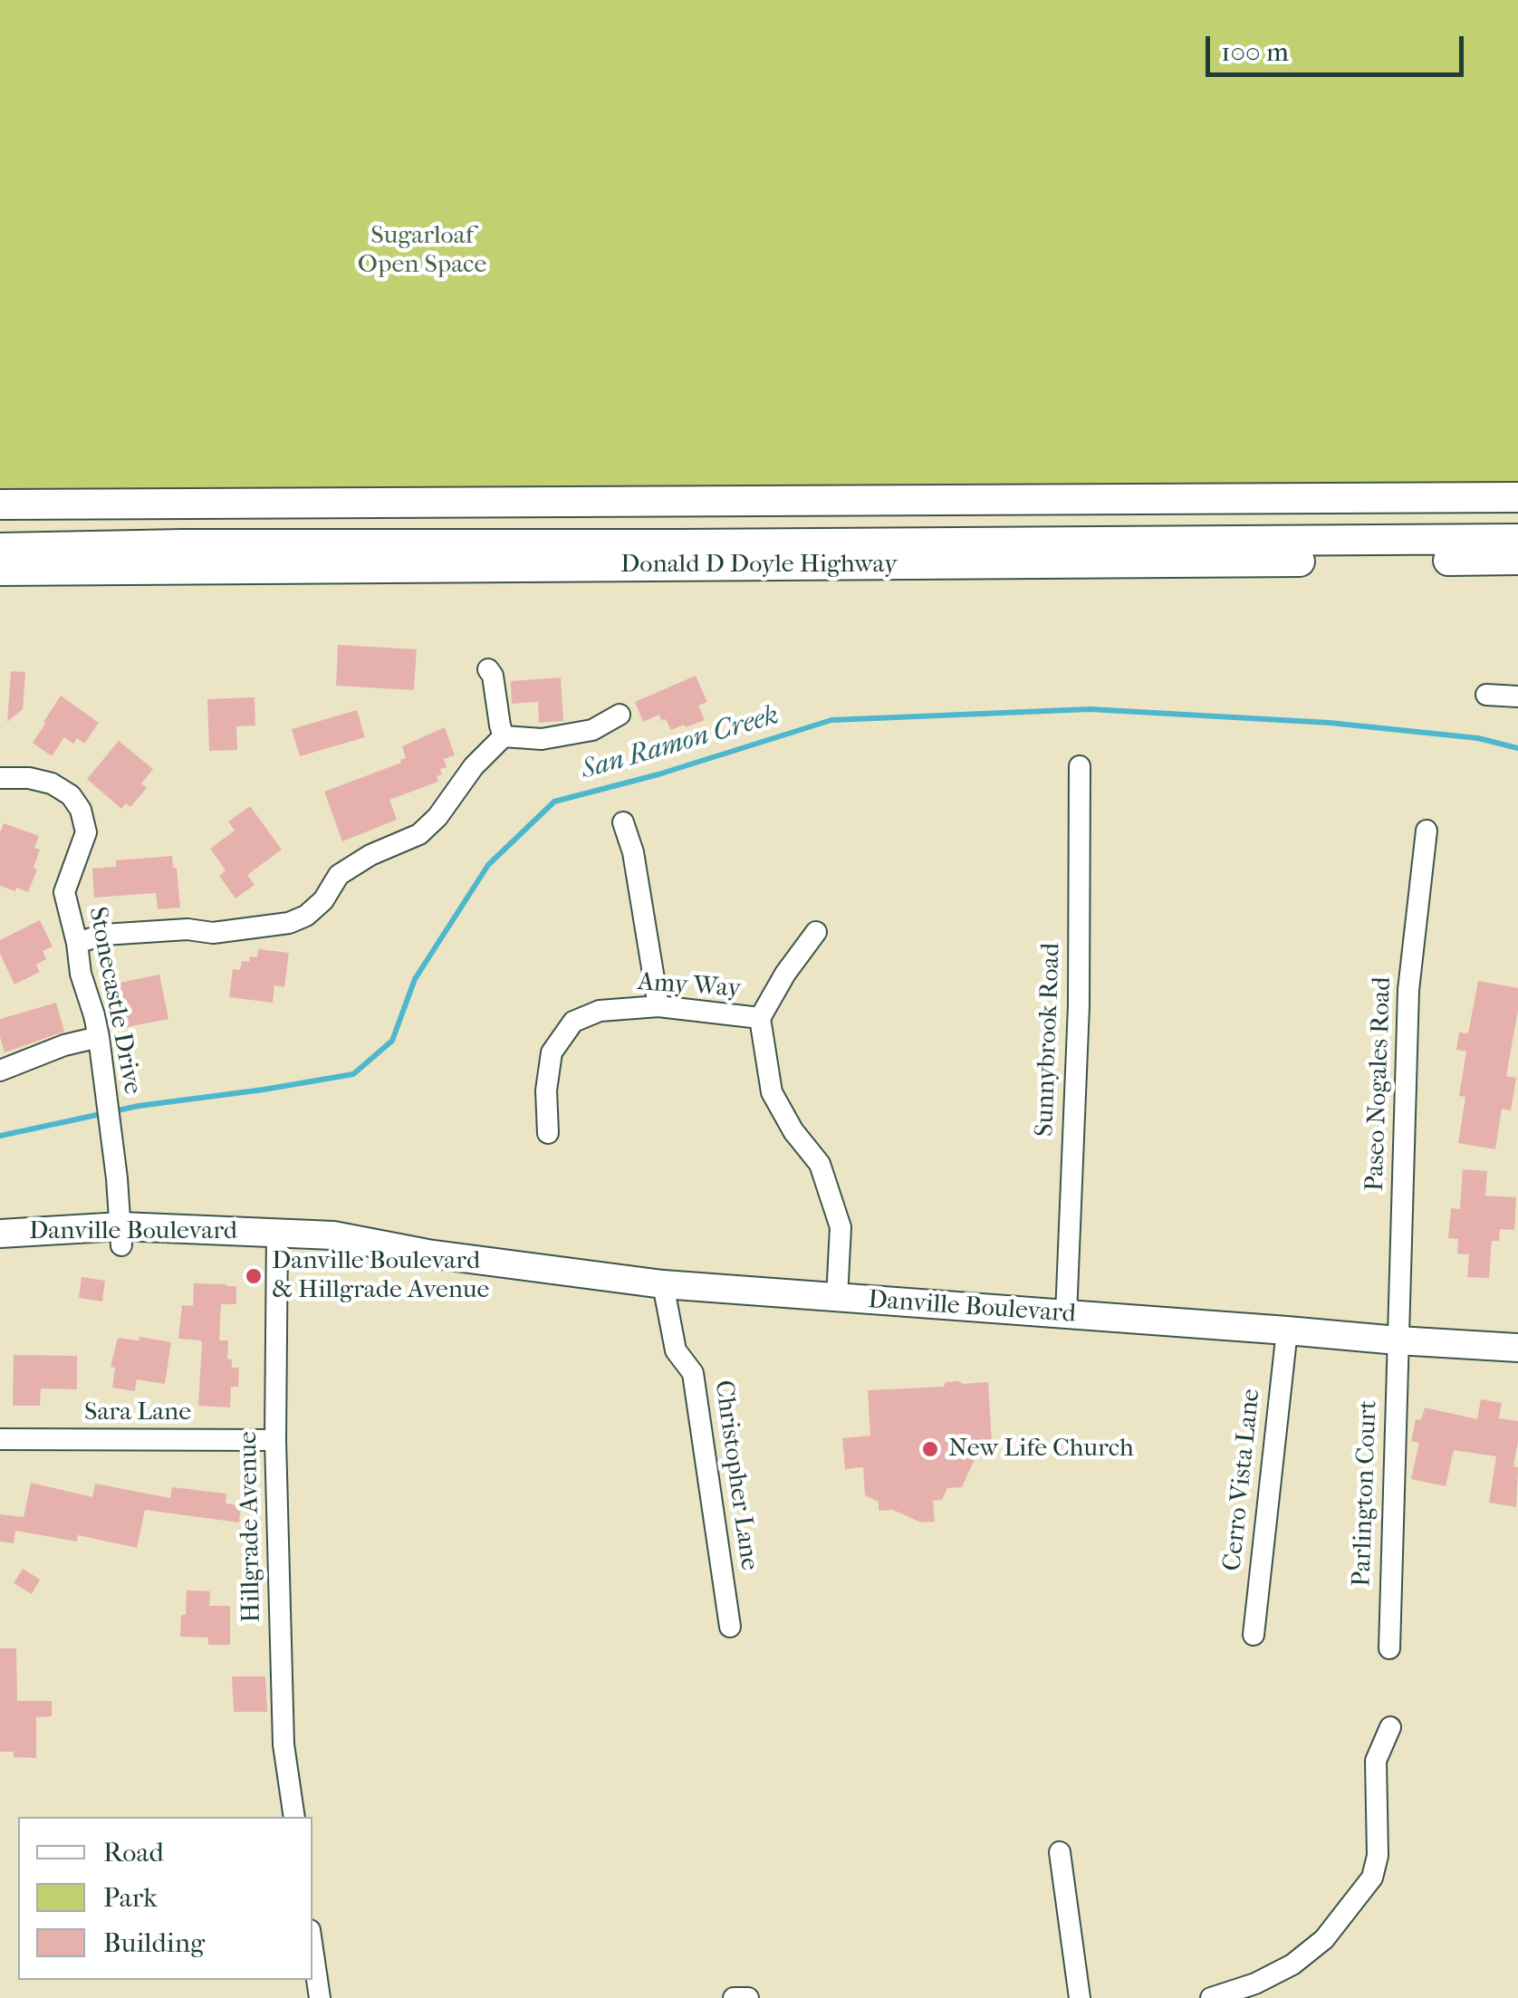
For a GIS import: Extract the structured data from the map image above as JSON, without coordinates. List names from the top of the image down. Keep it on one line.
{"streets":{"highway":["Donald D Doyle Highway"],"main road":["Danville Boulevard"],"street":["Amy Way","Stonecastle Drive","Sunnybrook Road","Paseo Nogales Road","Sara Lane","Christopher Lane","Cerro Vista Lane","Parlington Court","Hillgrade Avenue"]},"crossings":[["Stonecastle Drive","Danville Boulevard"],["Sunnybrook Road","Danville Boulevard"],["Paseo Nogales Road","Danville Boulevard"],["Paseo Nogales Road","Parlington Court"],["Danville Boulevard","Christopher Lane"],["Danville Boulevard","Cerro Vista Lane"],["Danville Boulevard","Parlington Court"],["Danville Boulevard","Hillgrade Avenue"],["Sara Lane","Hillgrade Avenue"]],"water":["San Ramon Creek"],"parks":["Sugarloaf Open Space"],"places":["Danville Boulevard & Hillgrade Avenue","New Life Church"],"legend":["Road","Park","Building"],"scale_bar":"100 m"}
